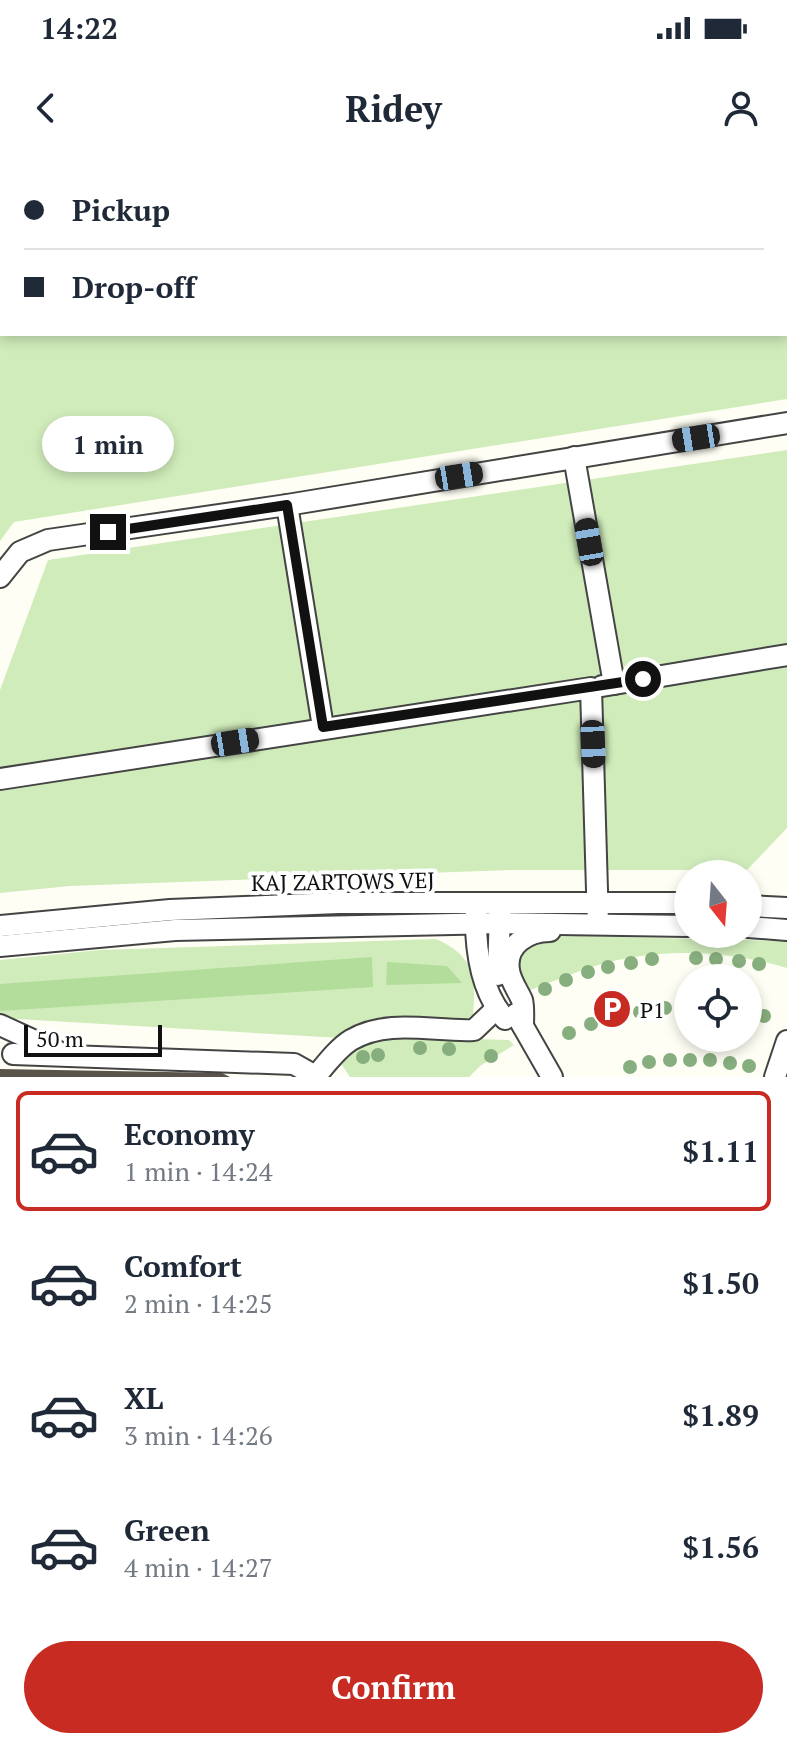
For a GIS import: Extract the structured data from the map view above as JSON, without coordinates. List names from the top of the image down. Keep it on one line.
{"streets":{"street":["KAJ ZARTOWS VEJ"]},"places":{"parking":["P1"]},"scale_bar":"50 m","north":"bottom","page":{"status":"14:22","header":"Ridey","banner":["Pickup","Drop-off"],"bubble":"1 min","scale":"50 m","list":[{"name":"Economy","note":"1 min · 14:24","value":"$1.11"},{"name":"Comfort","note":"2 min · 14:25","value":"$1.50"},{"name":"XL","note":"3 min · 14:26","value":"$1.89"},{"name":"Green","note":"4 min · 14:27","value":"$1.56"}],"buttons":"Confirm"}}
